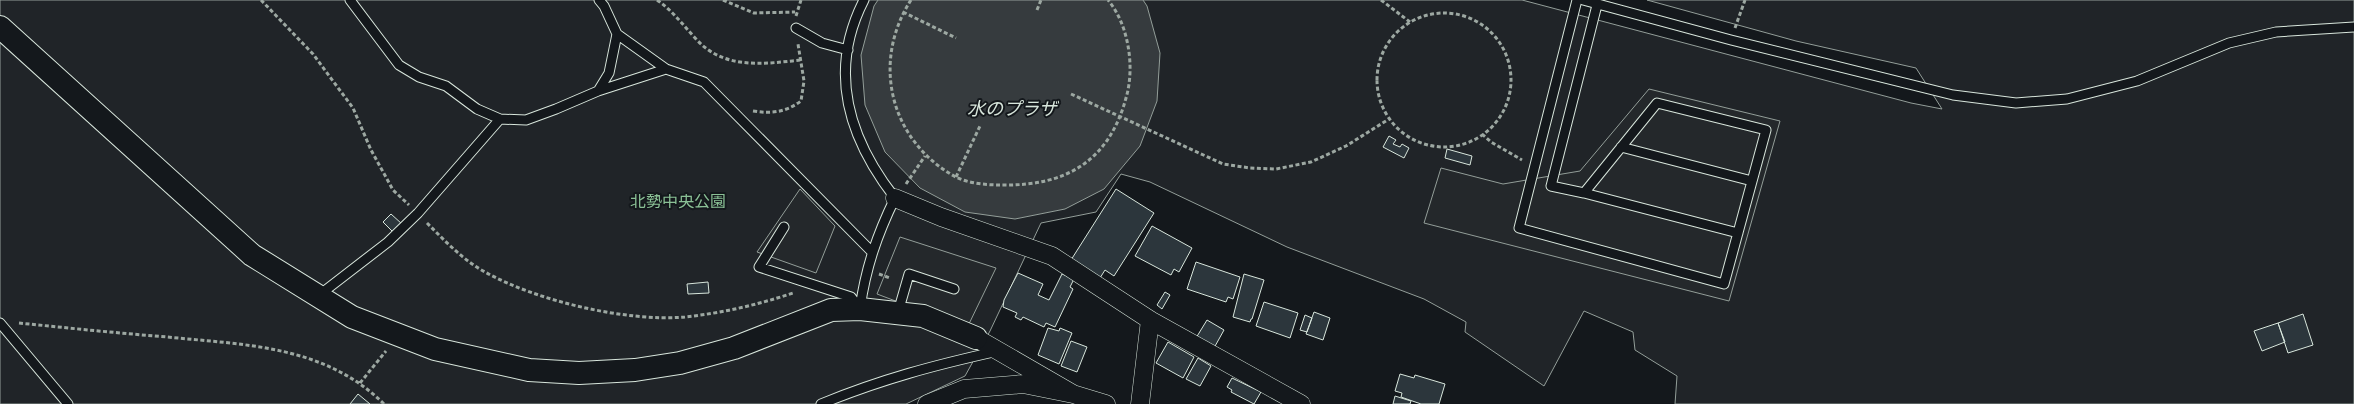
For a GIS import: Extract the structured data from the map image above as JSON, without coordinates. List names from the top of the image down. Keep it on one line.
{"water":["水のプラザ"],"parks":["北勢中央公園"]}
